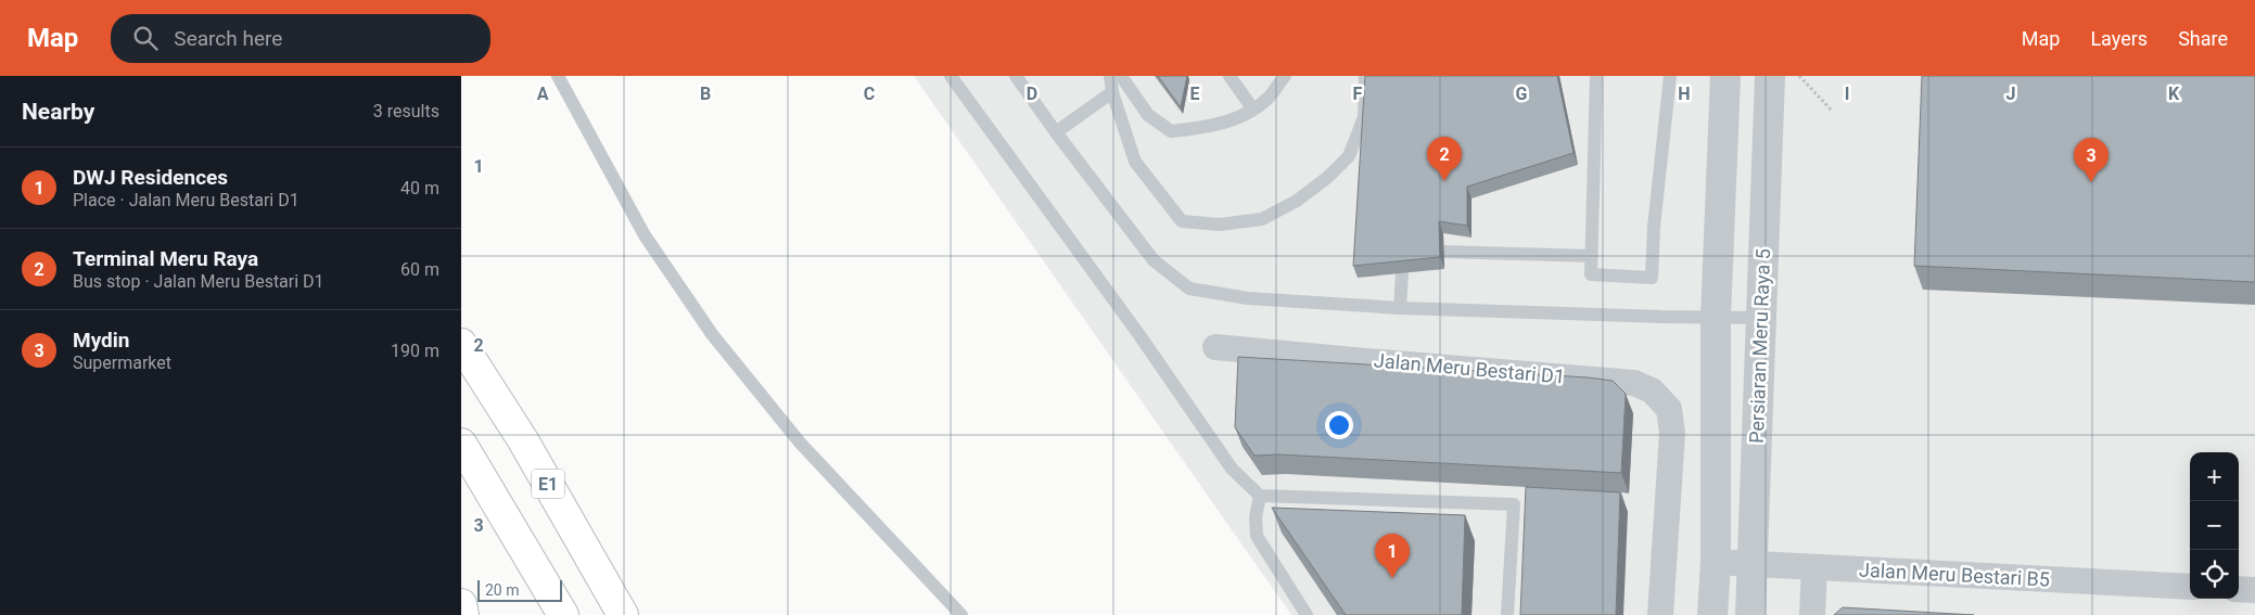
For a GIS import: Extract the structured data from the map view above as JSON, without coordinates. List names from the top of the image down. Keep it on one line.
{"streets":{"highway":["E1"],"street":["Persiaran Meru Raya 5","Jalan Meru Bestari D1","Jalan Meru Bestari B5"]},"crossings":[["Persiaran Meru Raya 5","Jalan Meru Bestari B5"]],"scale_bar":"20 m","page":{"header":"Map","search":"Search here","nav":["Map","Layers","Share"],"heading":["Nearby","3 results"],"pins":["2","3","1"],"list":[{"mark":"1","name":"DWJ Residences","note":"Place · Jalan Meru Bestari D1","value":"40 m"},{"mark":"2","name":"Terminal Meru Raya","note":"Bus stop · Jalan Meru Bestari D1","value":"60 m"},{"mark":"3","name":"Mydin","note":"Supermarket","value":"190 m"}],"map_buttons":["+","−"],"scale":"20 m"},"grid":{"columns":["A","B","C","D","E","F","G","H","I","J","K"],"rows":["1","2","3"]}}
